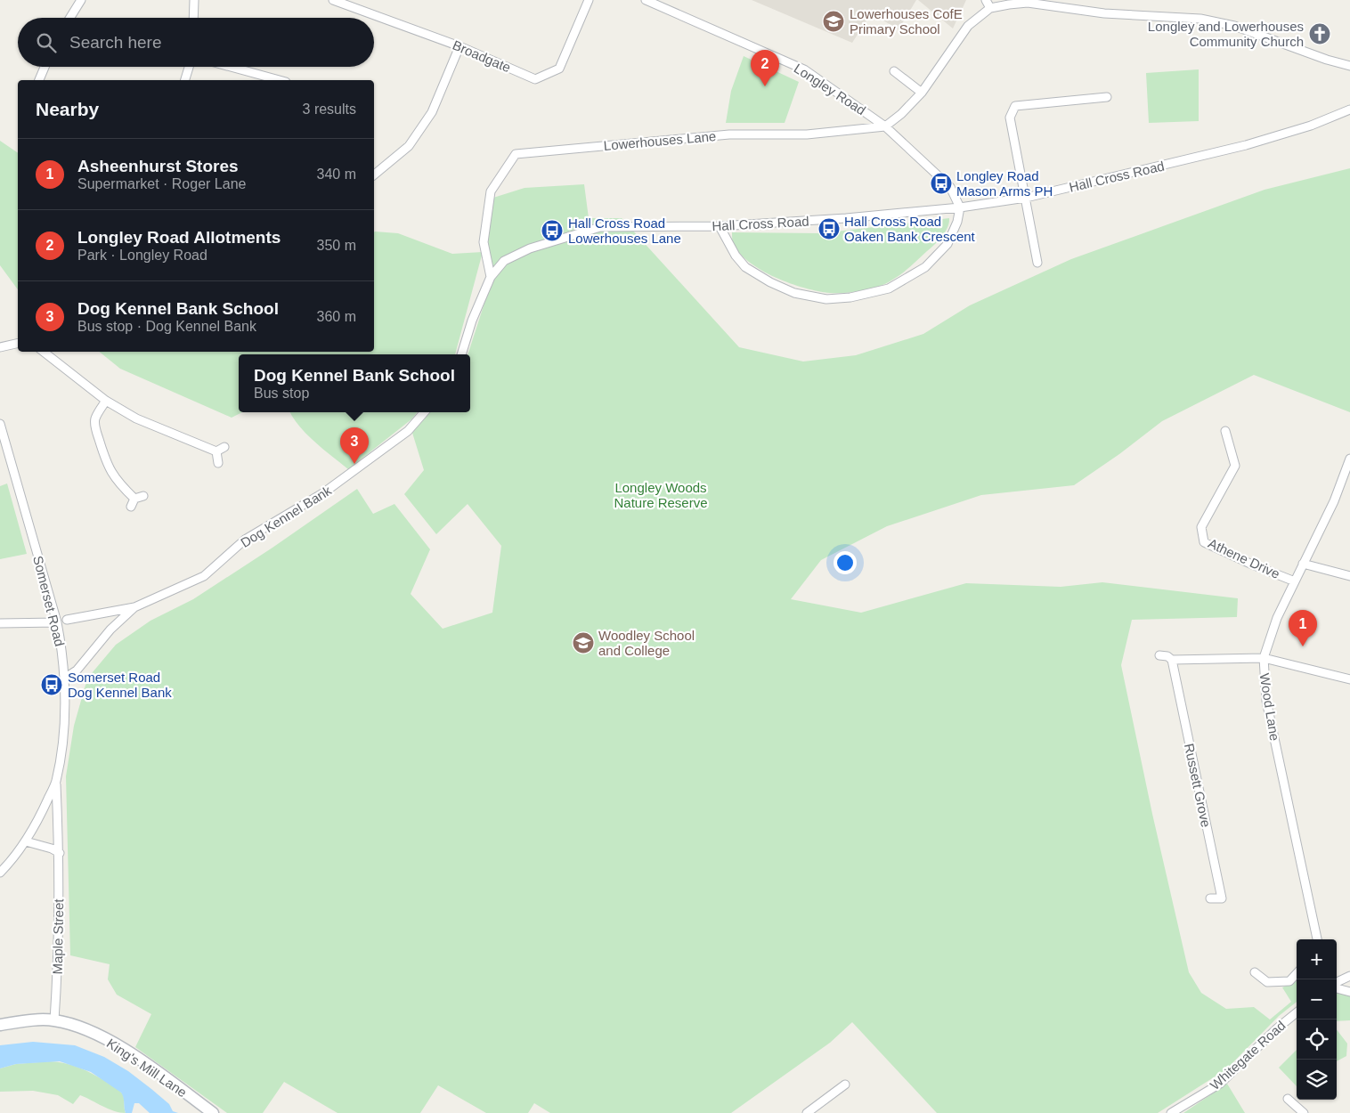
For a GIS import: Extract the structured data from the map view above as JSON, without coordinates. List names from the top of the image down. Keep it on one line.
{"streets":{"street":["Broadgate","Longley Road","Lowerhouses Lane","Hall Cross Road","Dog Kennel Bank","Athene Drive","Somerset Road","Wood Lane","Russett Grove","Maple Street","Whitegate Road","King's Mill Lane"]},"crossings":[["Longley Road","Lowerhouses Lane"],["Longley Road","Hall Cross Road"],["Lowerhouses Lane","Hall Cross Road"],["Dog Kennel Bank","Somerset Road"],["Athene Drive","Wood Lane"],["Somerset Road","Maple Street"],["Maple Street","King's Mill Lane"]],"parks":["Longley Woods Nature Reserve"],"places":{"school or university":["Lowerhouses CofE Primary School","Woodley School and College"],"church":["Longley and Lowerhouses Community Church"],"bus stop":["Longley Road Mason Arms PH","Hall Cross Road Oaken Bank Crescent","Hall Cross Road Lowerhouses Lane","Somerset Road Dog Kennel Bank"]},"page":{"search":"Search here","pins":["2","3","1"],"heading":["Nearby","3 results"],"list":[{"mark":"1","name":"Asheenhurst Stores","note":"Supermarket · Roger Lane","value":"340 m"},{"mark":"2","name":"Longley Road Allotments","note":"Park · Longley Road","value":"350 m"},{"mark":"3","name":"Dog Kennel Bank School","note":"Bus stop · Dog Kennel Bank","value":"360 m"}],"popup":["Dog Kennel Bank School","Bus stop"],"map_buttons":["+","−"]}}
